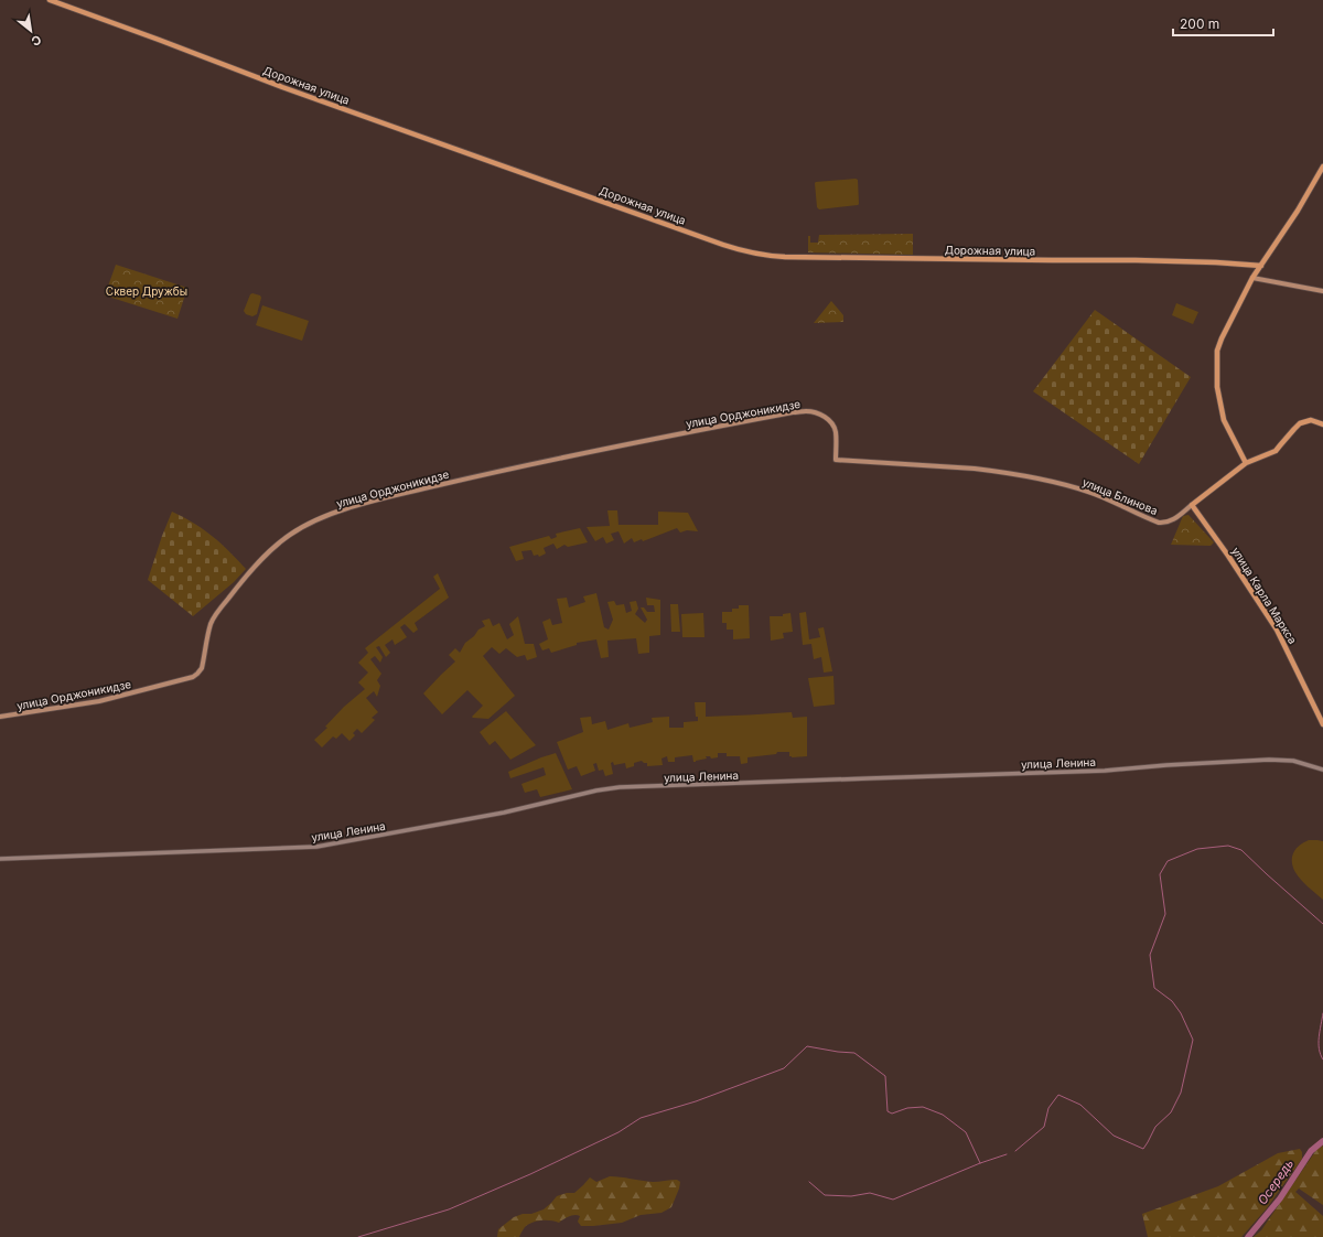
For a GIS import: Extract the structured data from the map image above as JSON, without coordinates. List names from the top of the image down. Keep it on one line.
{"streets":{"main road":["Дорожная улица","улица Орджоникидзе","улица Блинова","улица Карла Маркса"],"street":["улица Ленина"]},"crossings":[["улица Орджоникидзе","улица Блинова"],["улица Блинова","улица Карла Маркса"]],"water":["Осередь"],"parks":["Сквер Дружбы"],"scale_bar":"200 m","north":"bottom right"}
